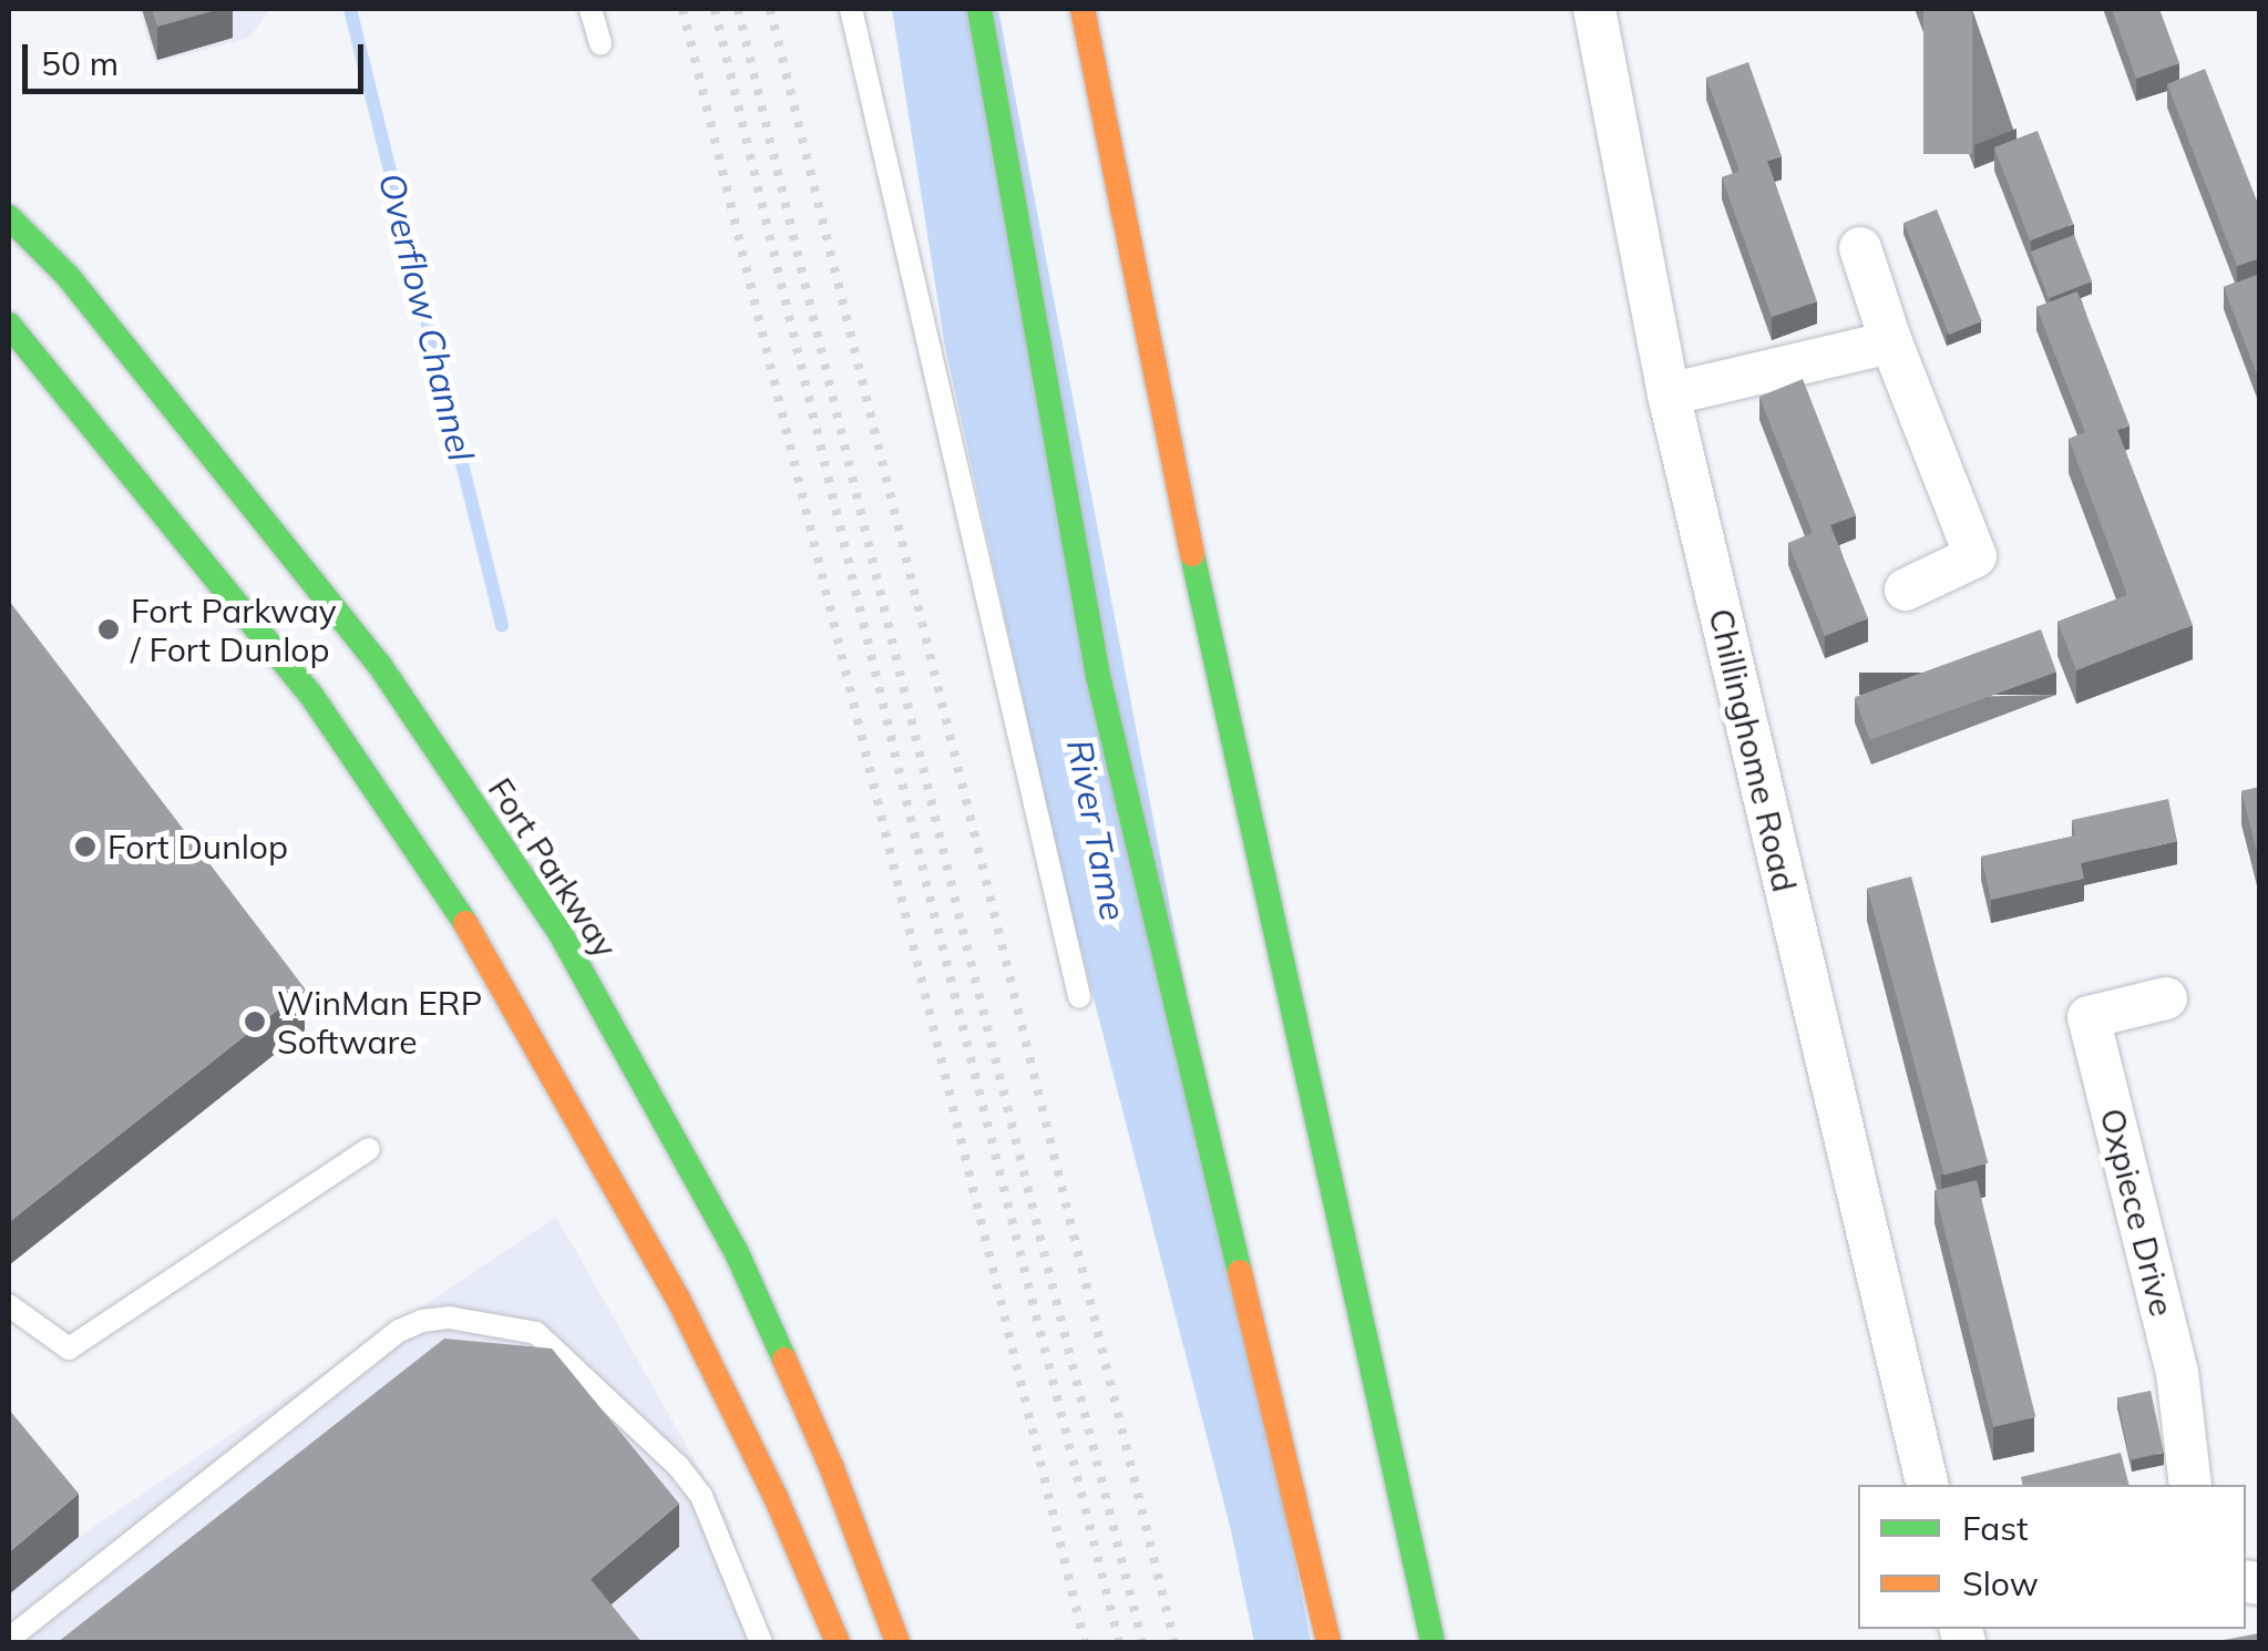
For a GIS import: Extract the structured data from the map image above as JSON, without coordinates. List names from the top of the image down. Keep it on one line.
{"streets":{"main road":["Fort Parkway"],"street":["Chillinghome Road","Oxpiece Drive"]},"water":["Overflow Channel","River Tame"],"places":["Fort Parkway / Fort Dunlop","Fort Dunlop","WinMan ERP Software"],"legend":["Fast","Slow"],"scale_bar":"50 m"}
